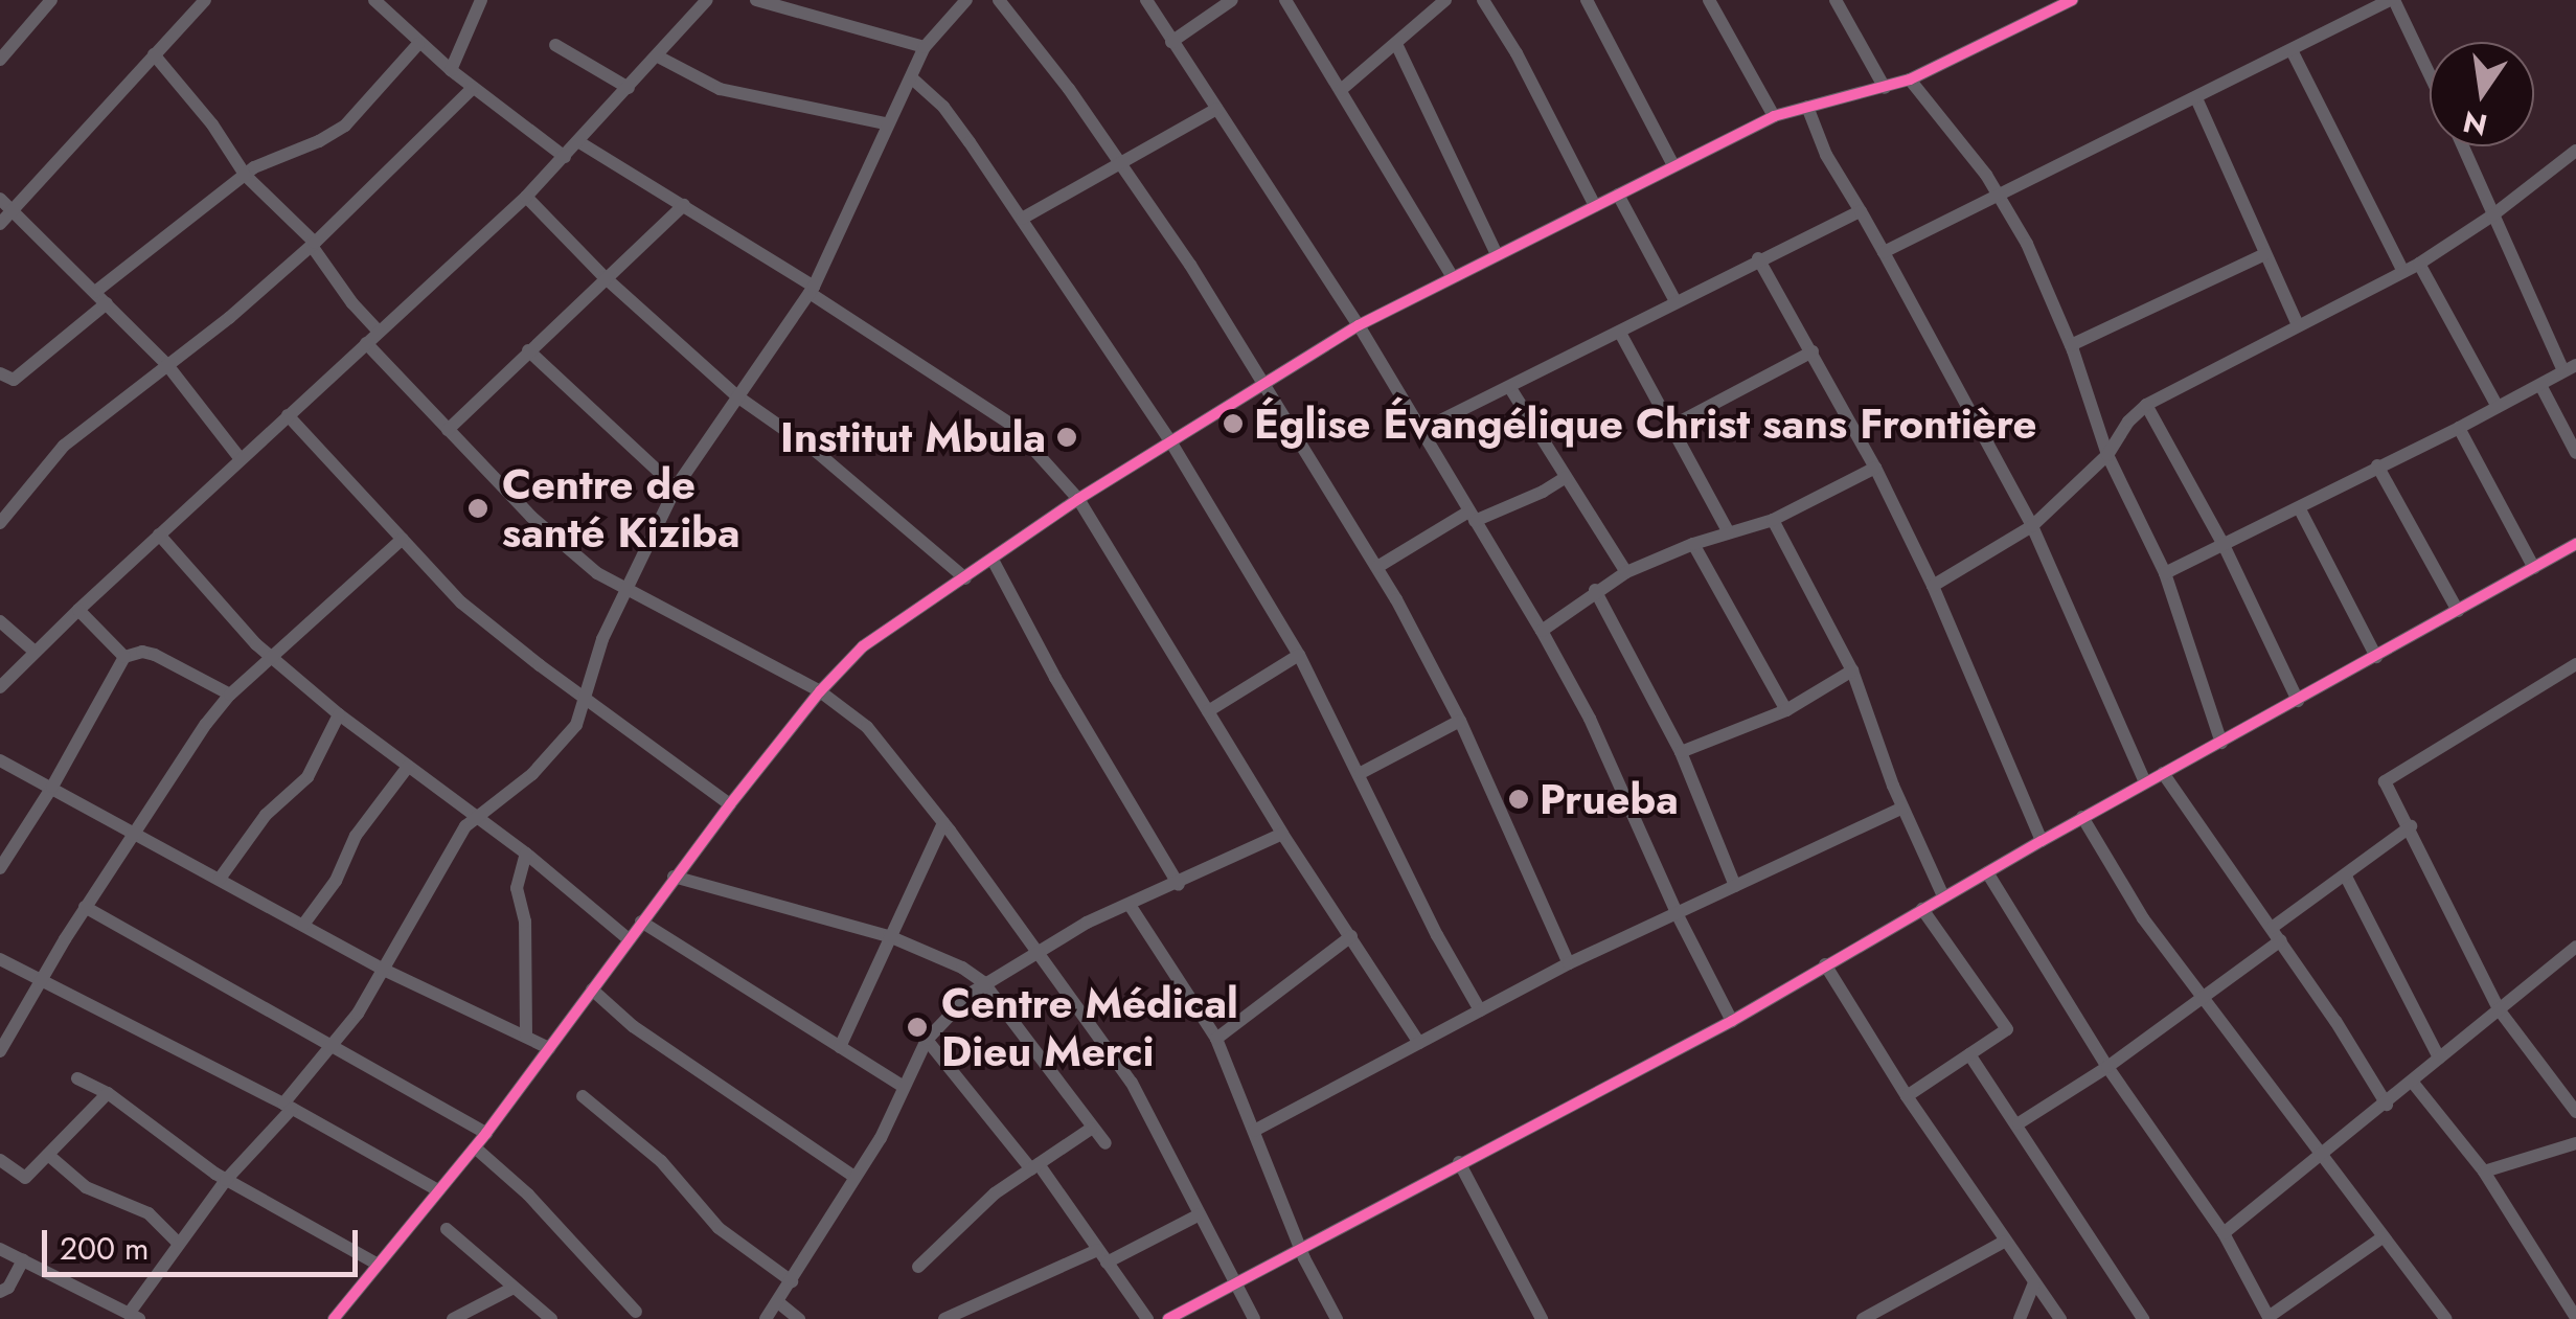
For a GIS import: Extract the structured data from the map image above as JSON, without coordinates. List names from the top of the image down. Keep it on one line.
{"places":["Église Évangélique Christ sans Frontière","Institut Mbula","Centre de santé Kiziba","Prueba","Centre Médical Dieu Merci"],"scale_bar":"200 m","north":"bottom"}
